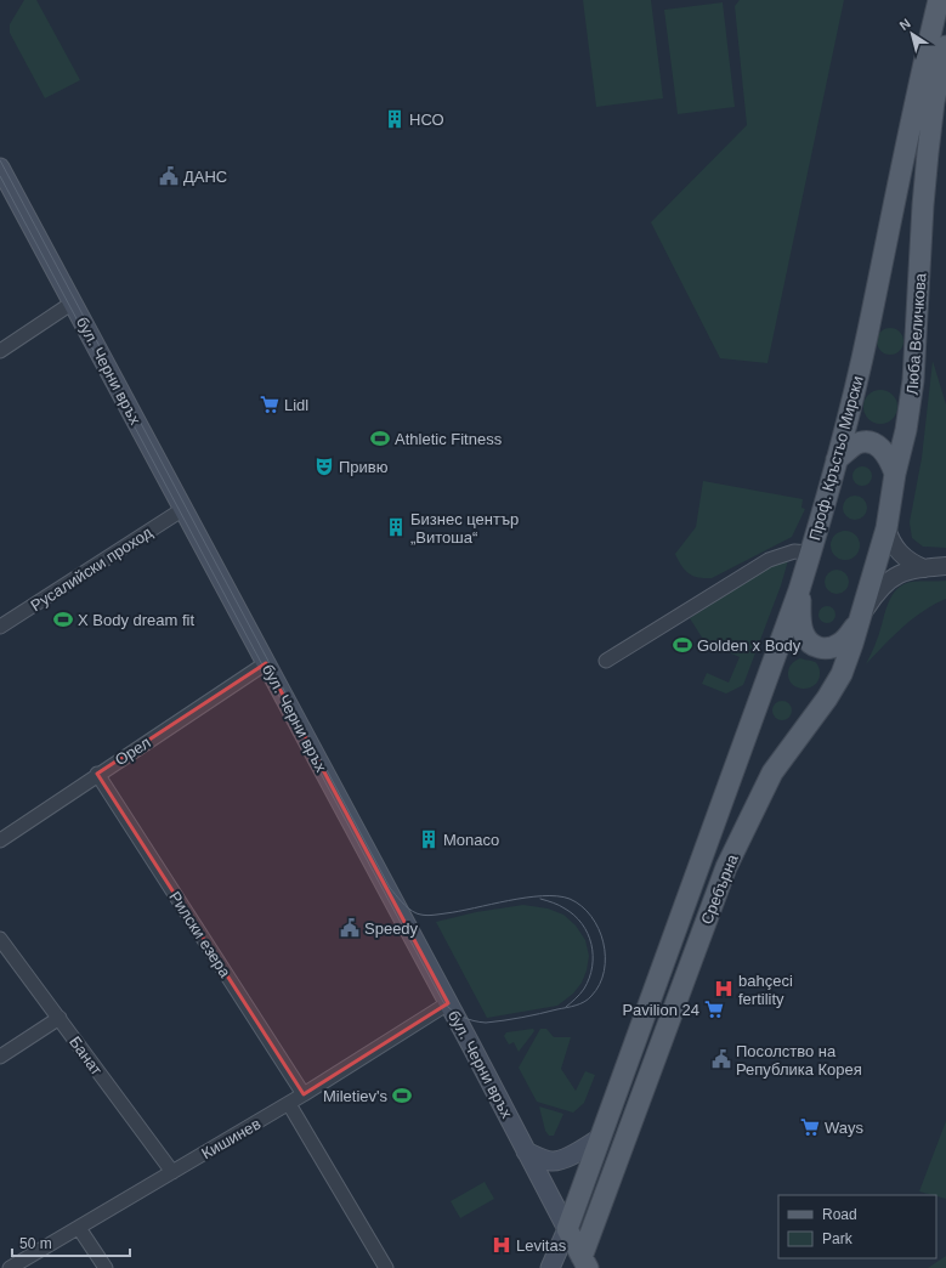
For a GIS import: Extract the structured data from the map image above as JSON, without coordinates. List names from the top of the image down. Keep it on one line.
{"streets":{"main road":["Люба Величкова","бул. Черни връх","Проф. Кръстьо Мирски","Сребърна"],"street":["Русалийски проход","Орел","Рилски езера","Банат","Кишинев"]},"crossings":[["Люба Величкова","Сребърна"],["бул. Черни връх","Русалийски проход"],["бул. Черни връх","Орел"],["бул. Черни връх","Сребърна"],["бул. Черни връх","Кишинев"],["Проф. Кръстьо Мирски","Сребърна"],["Орел","Рилски езера"],["Рилски езера","Кишинев"],["Банат","Кишинев"]],"places":{"building":["НСО","Бизнес център „Витоша“","Monaco"],"public building":["ДАНС","Speedy","Посолство на Република Корея"],"supermarket":["Lidl","Pavilion 24","Ways"],"sports":["Athletic Fitness","X Body dream fit","Golden x Body","Miletiev's"],"theatre":["Привю"],"hospital":["bahçeci fertility","Levitas"]},"legend":["Road","Park"],"scale_bar":"50 m","north":"top left"}
